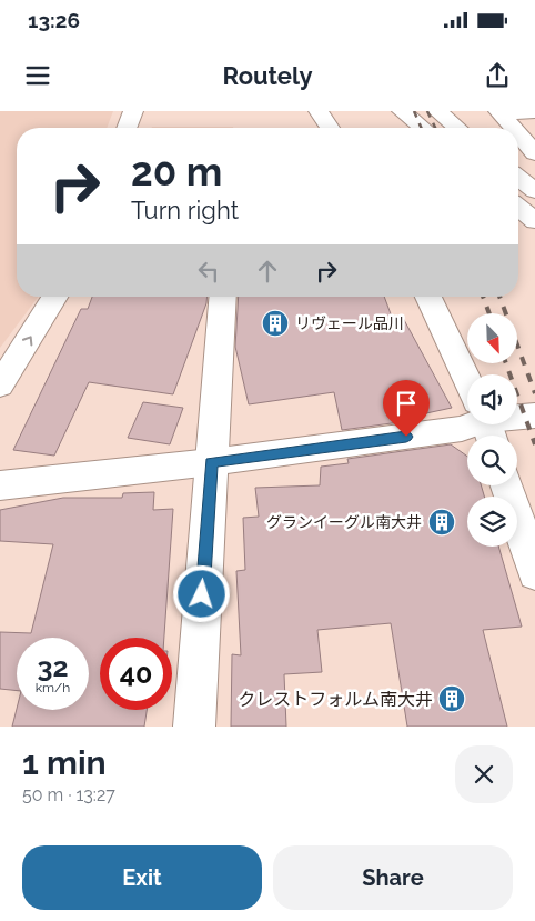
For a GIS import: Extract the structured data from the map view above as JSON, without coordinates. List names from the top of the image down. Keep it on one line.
{"places":{"building":["リヴェール品川","グランイーグル南大井","クレストフォルム南大井"]},"north":"bottom right","page":{"status":"13:26","header":"Routely","turn":["20 m","Turn right"],"speed":"32 km/h","limit":"40","heading":["1 min","50 m · 13:27"],"buttons":["Exit","Share"]}}
